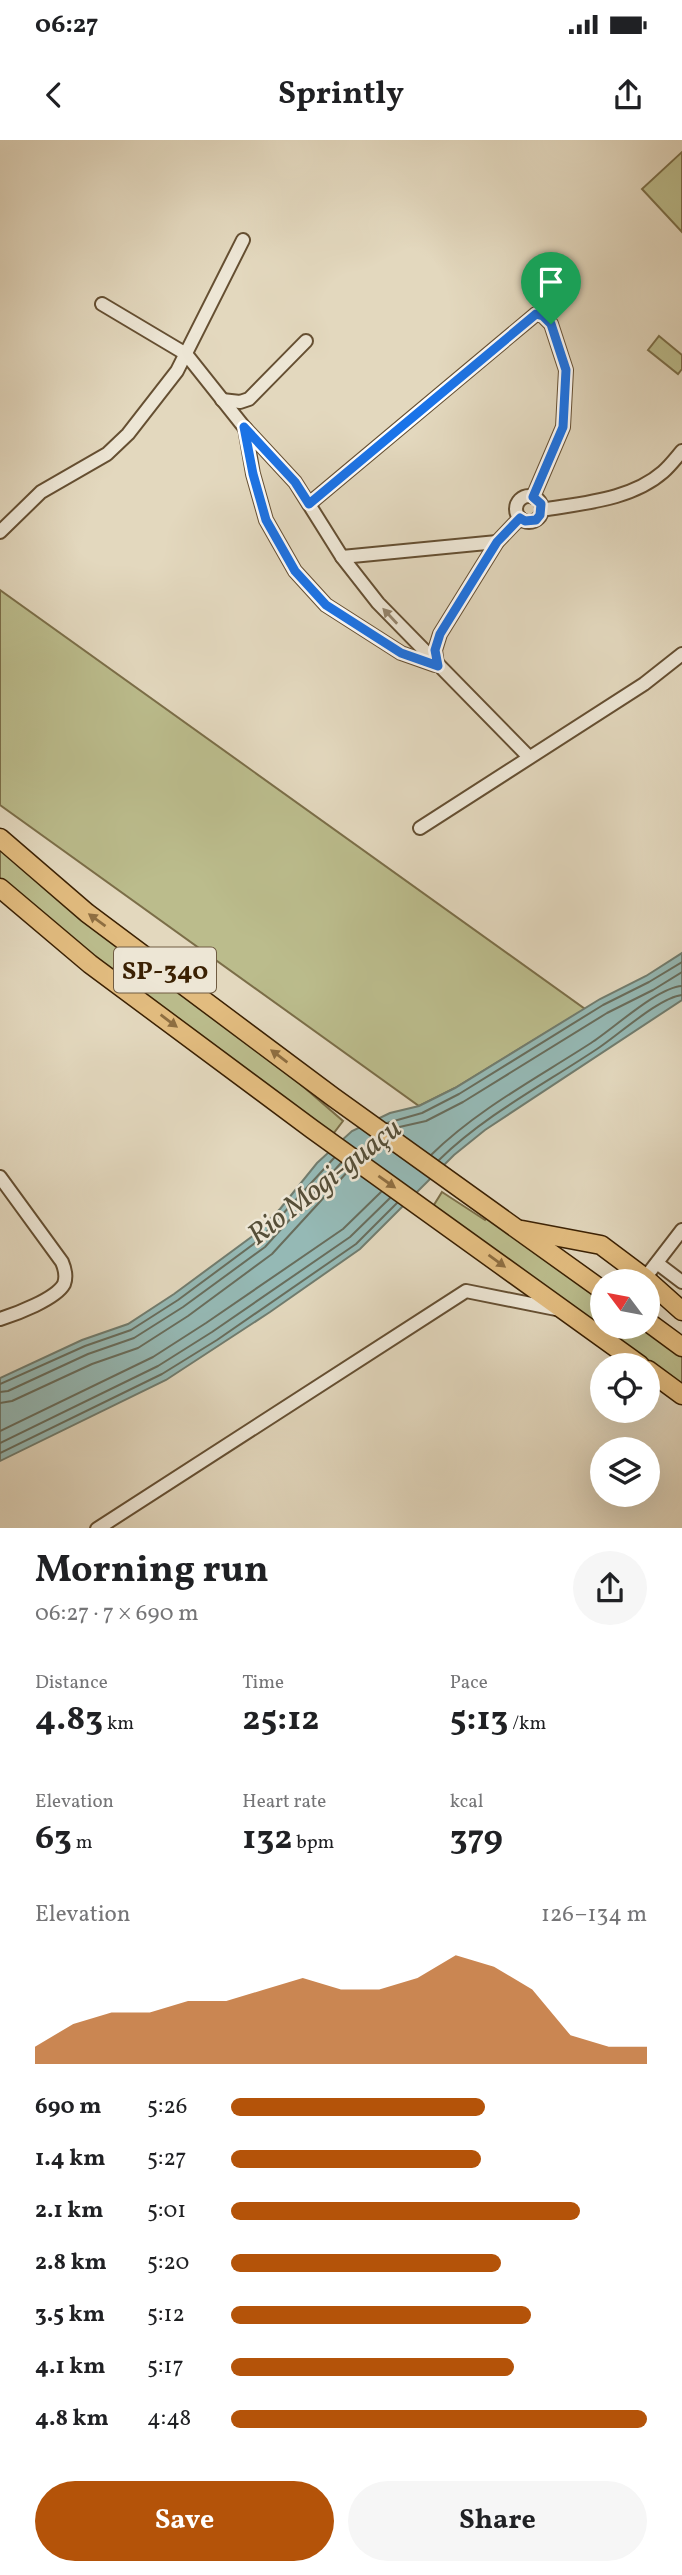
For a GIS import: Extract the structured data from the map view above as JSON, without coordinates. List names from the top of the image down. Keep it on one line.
{"streets":{"highway":["SP-340"]},"water":["Rio Mogi-guaçu"],"north":"top left","page":{"status":"06:27","header":"Sprintly","heading":["Morning run","06:27 · 7 × 690 m"],"stats":[["Distance","4.83 km"],["Time","25:12"],["Pace","5:13 /km"],["Elevation","63 m"],["Heart rate","132 bpm"],["kcal","379"]],"chart":["Elevation","126–134 m"],"list":[{"name":"690 m","note":"5:26"},{"name":"1.4 km","note":"5:27"},{"name":"2.1 km","note":"5:01"},{"name":"2.8 km","note":"5:20"},{"name":"3.5 km","note":"5:12"},{"name":"4.1 km","note":"5:17"},{"name":"4.8 km","note":"4:48"}],"buttons":["Save","Share"]}}
